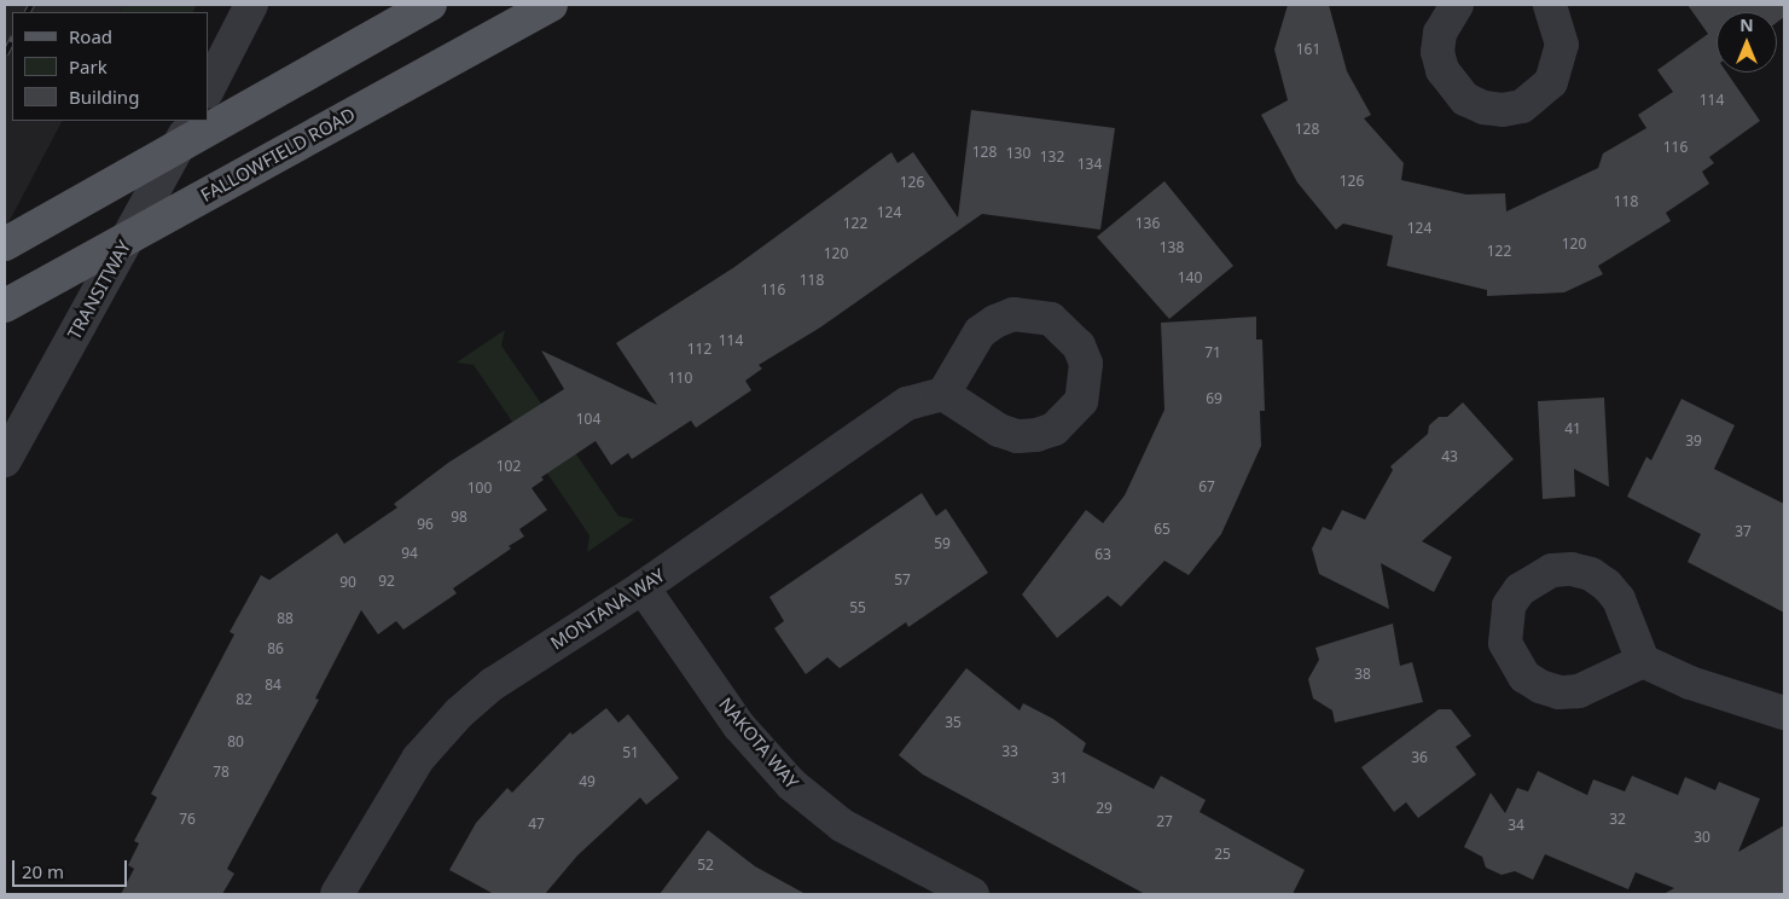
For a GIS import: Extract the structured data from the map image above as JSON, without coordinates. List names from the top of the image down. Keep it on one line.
{"streets":{"main road":["FALLOWFIELD ROAD"],"street":["TRANSITWAY","MONTANA WAY","NAKOTA WAY"]},"crossings":[["FALLOWFIELD ROAD","TRANSITWAY"],["MONTANA WAY","NAKOTA WAY"]],"house_numbers":["161","114","128","116","128","130","132","134","126","126","118","124","122","136","124","120","138","122","120","140","118","116","114","112","71","110","69","104","41","39","43","102","67","100","98","96","65","37","59","94","63","57","92","90","55","88","86","38","84","82","35","80","33","51","36","78","31","49","29","76","32","27","47","34","30","25","52"],"legend":["Road","Park","Building"],"scale_bar":"20 m","north":"top"}
